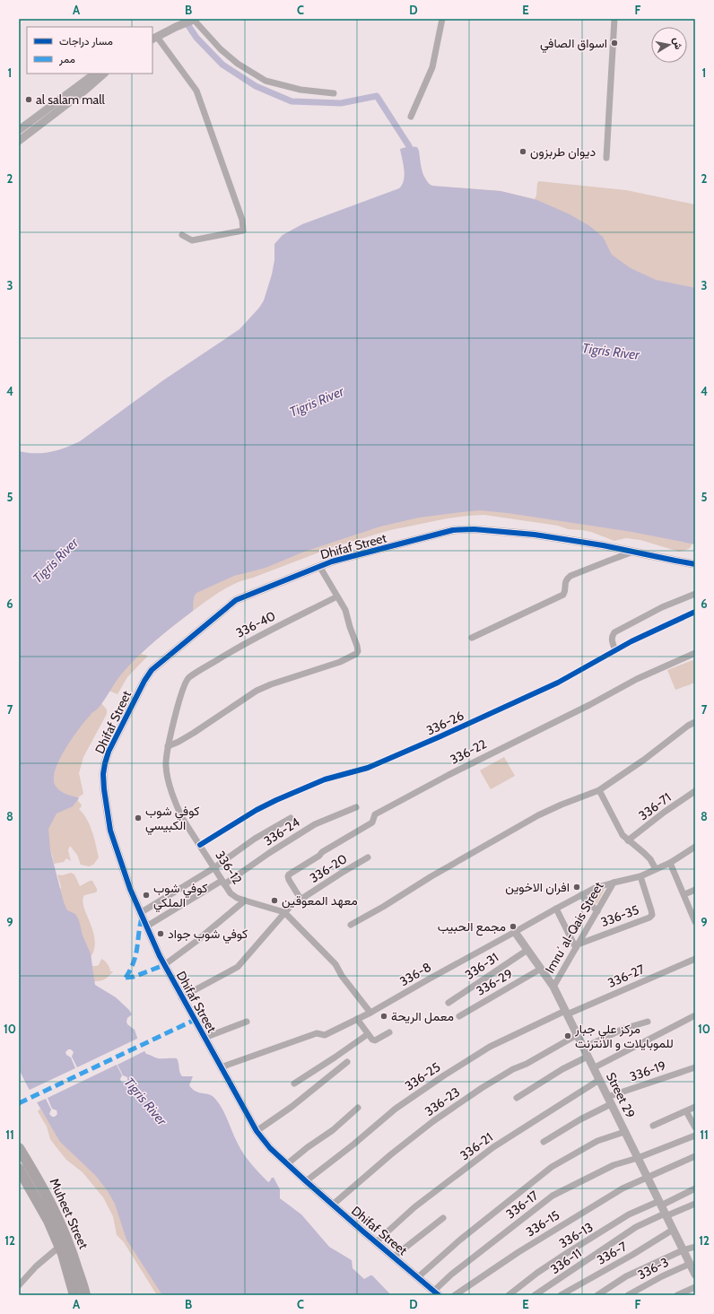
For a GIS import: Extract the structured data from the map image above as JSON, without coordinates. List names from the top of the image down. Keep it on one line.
{"streets":{"main road":["Muheet Street"],"street":["Dhifaf Street","336-40","336-26","336-22","336-71","336-24","336-12","336-20","336-35","Imruʾ al-Qais Street","336-31","336-8","336-27","336-29","336-19","336-25","Street 29","336-23","336-21","336-17","336-15","336-13","336-7","336-11","336-3"]},"crossings":[["Dhifaf Street","336-24"],["Dhifaf Street","336-20"],["Dhifaf Street","336-8"],["Dhifaf Street","336-25"],["Dhifaf Street","336-23"],["Dhifaf Street","336-21"],["Dhifaf Street","336-17"],["336-40","336-12"],["336-26","336-12"],["336-22","336-20"],["336-24","336-12"],["336-12","336-20"],["336-12","336-8"],["336-35","Imruʾ al-Qais Street"],["Imruʾ al-Qais Street","336-8"],["Imruʾ al-Qais Street","Street 29"],["336-31","Street 29"],["336-8","Street 29"],["336-27","336-25"],["336-27","Street 29"],["336-29","Street 29"],["336-19","Street 29"],["336-25","Street 29"],["Street 29","336-23"],["Street 29","336-21"],["Street 29","336-17"],["Street 29","336-15"],["Street 29","336-13"],["Street 29","336-7"],["Street 29","336-11"],["Street 29","336-3"]],"water":["Tigris River"],"places":["اسواق الصافي","al salam mall","ديوان طربزون","كوفي شوب الكبيسي","افران الاخوين","كوفي شوب الملكي","معهد المعوقين","مجمع الحبيب","كوفي شوب جواد","معمل الريحة","مركز علي جبار للموبايلات و الانترنت"],"legend":["مسار دراجات","ممر"],"north":"right","grid":{"columns":["A","B","C","D","E","F"],"rows":["1","2","3","4","5","6","7","8","9","10","11","12"]}}
